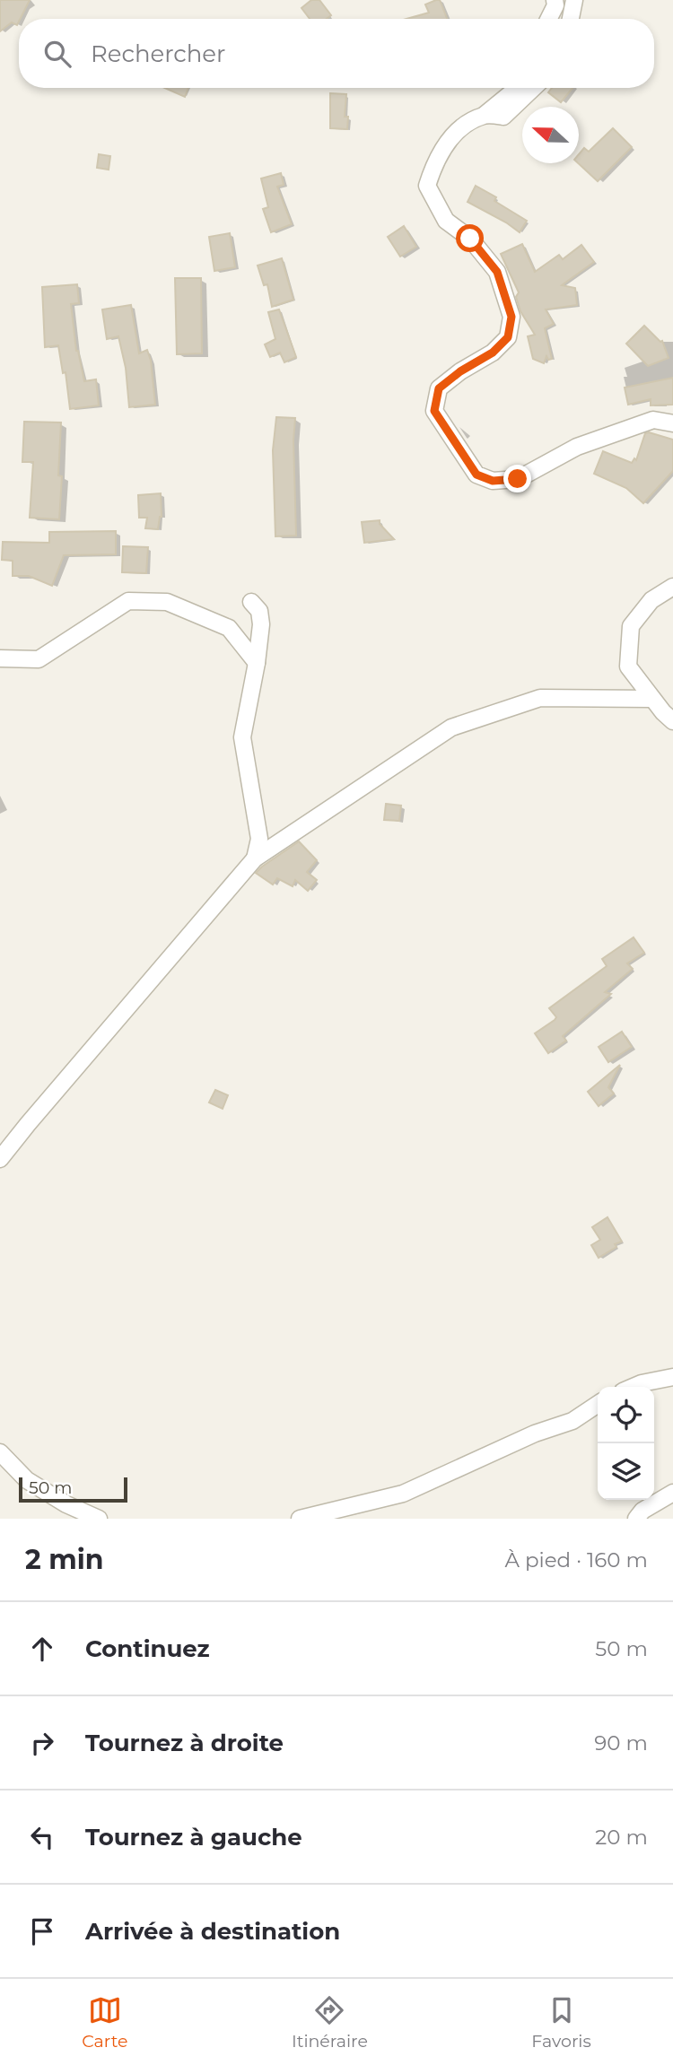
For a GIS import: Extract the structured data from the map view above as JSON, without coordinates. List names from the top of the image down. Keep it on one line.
{"scale_bar":"50 m","north":"left","page":{"search":"Rechercher","scale":"50 m","heading":["2 min","À pied · 160 m"],"list":[["Continuez","50 m"],["Tournez à droite","90 m"],["Tournez à gauche","20 m"],"Arrivée à destination"],"nav":["Carte","Itinéraire","Favoris"]}}
